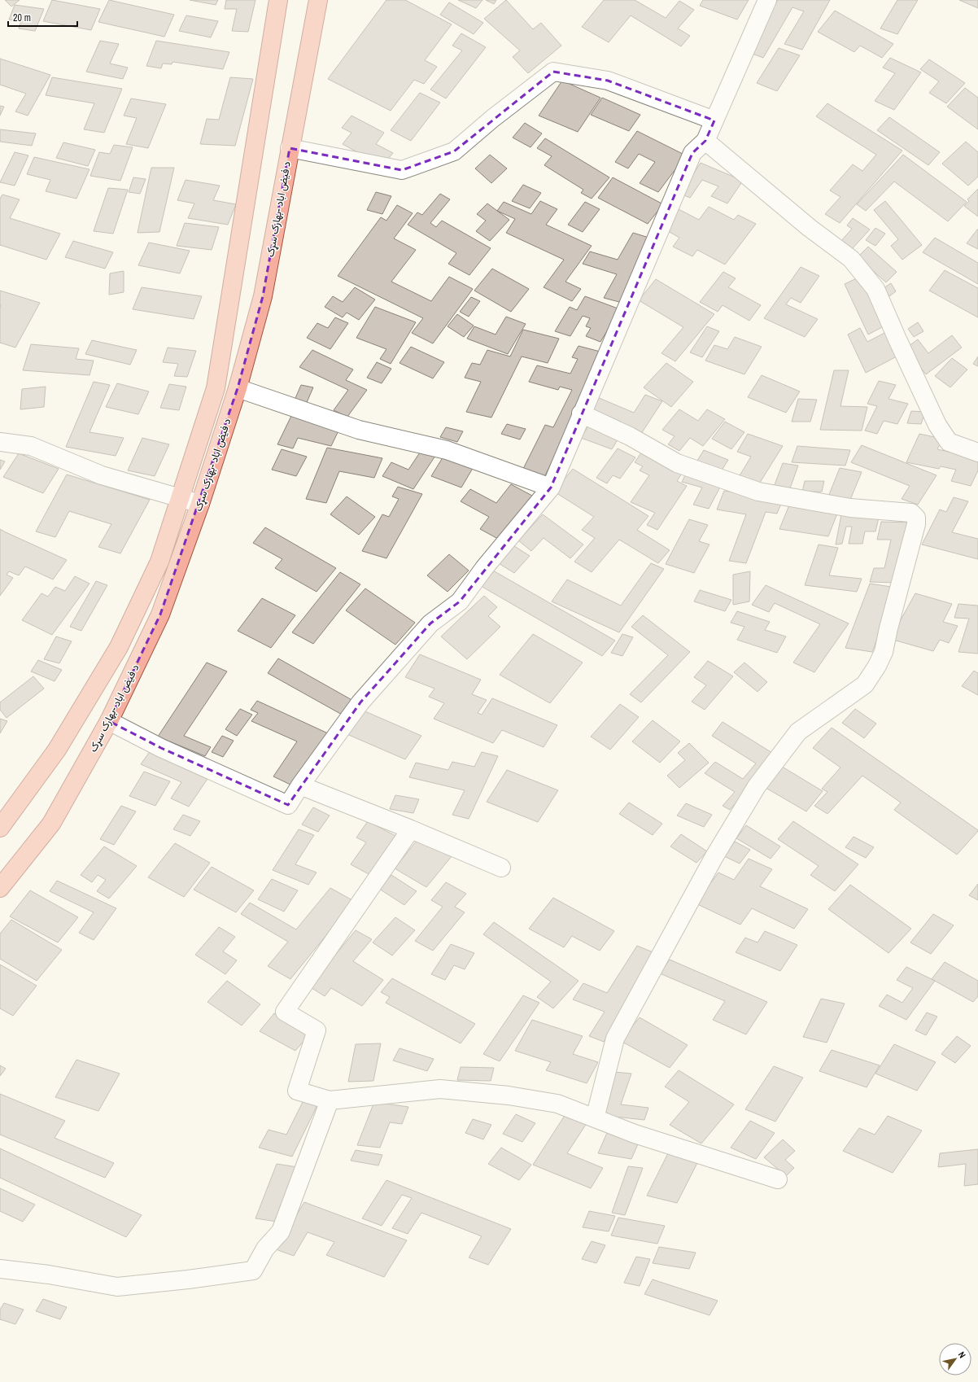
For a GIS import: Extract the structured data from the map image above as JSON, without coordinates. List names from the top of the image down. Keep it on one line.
{"streets":{"main road":["د فیض اباد -بهارک سړک"]},"scale_bar":"20 m","north":"top right"}
